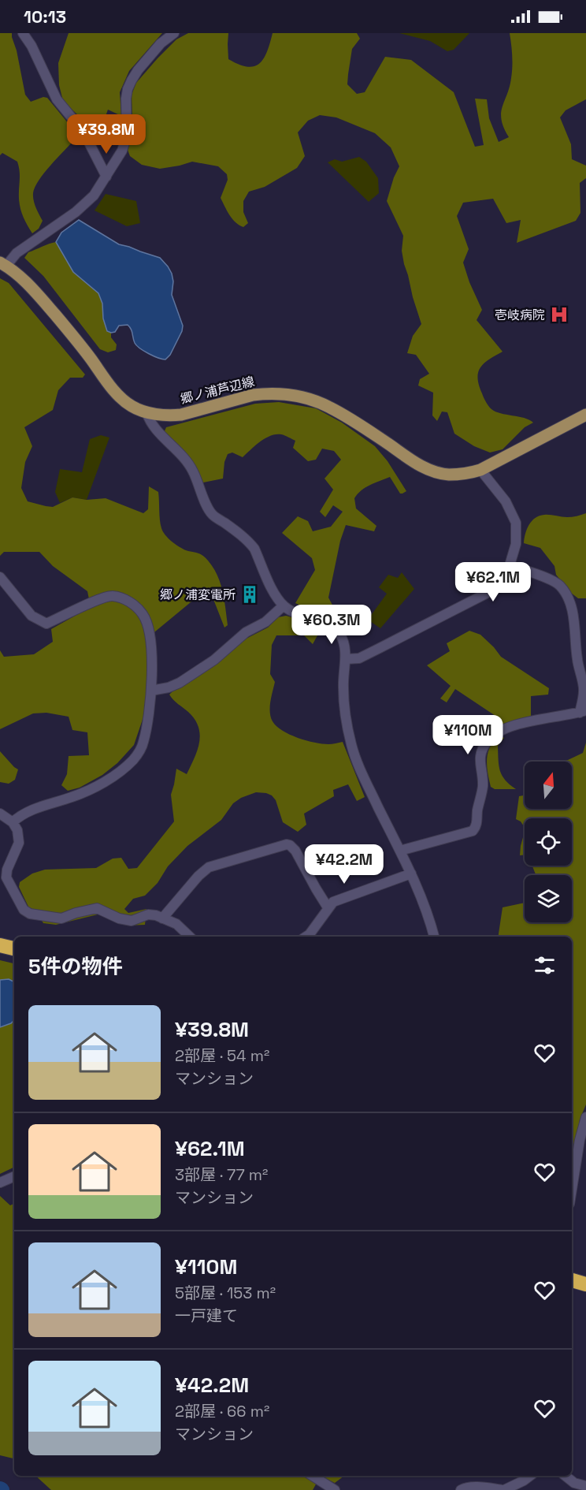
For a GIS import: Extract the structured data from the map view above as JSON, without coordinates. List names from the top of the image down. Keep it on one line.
{"streets":{"main road":["郷ノ浦芦辺線"]},"places":{"hospital":["壱岐病院"],"building":["郷ノ浦変電所"]},"north":"top","page":{"status":"10:13","price":["¥39.8M","¥62.1M","¥60.3M","¥110M","¥42.2M"],"heading":"5件の物件","list":[{"name":"¥39.8M","note":"2部屋 · 54 m² · マンション"},{"name":"¥62.1M","note":"3部屋 · 77 m² · マンション"},{"name":"¥110M","note":"5部屋 · 153 m² · 一戸建て"},{"name":"¥42.2M","note":"2部屋 · 66 m² · マンション"}]}}
